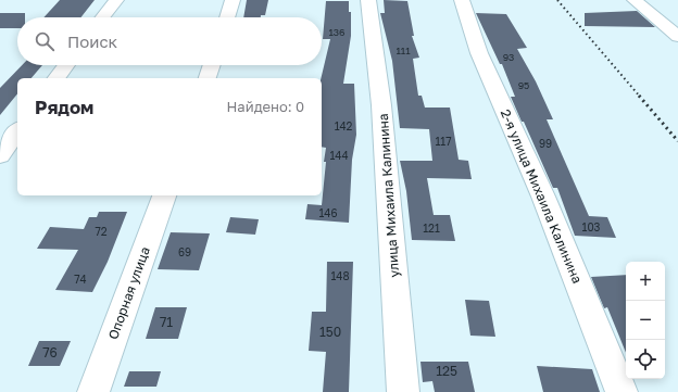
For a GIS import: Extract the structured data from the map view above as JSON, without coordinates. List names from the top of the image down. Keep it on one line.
{"streets":{"street":["улица Михаила Калинина","2-я улица Михаила Калинина","Опорная улица"]},"house_numbers":["136","111","93","95","142","117","99","144","146","103","121","72","69","148","74","71","150","76","125"],"page":{"search":"Поиск","heading":["Рядом","Найдено: 0"],"map_buttons":["+","−"]}}
